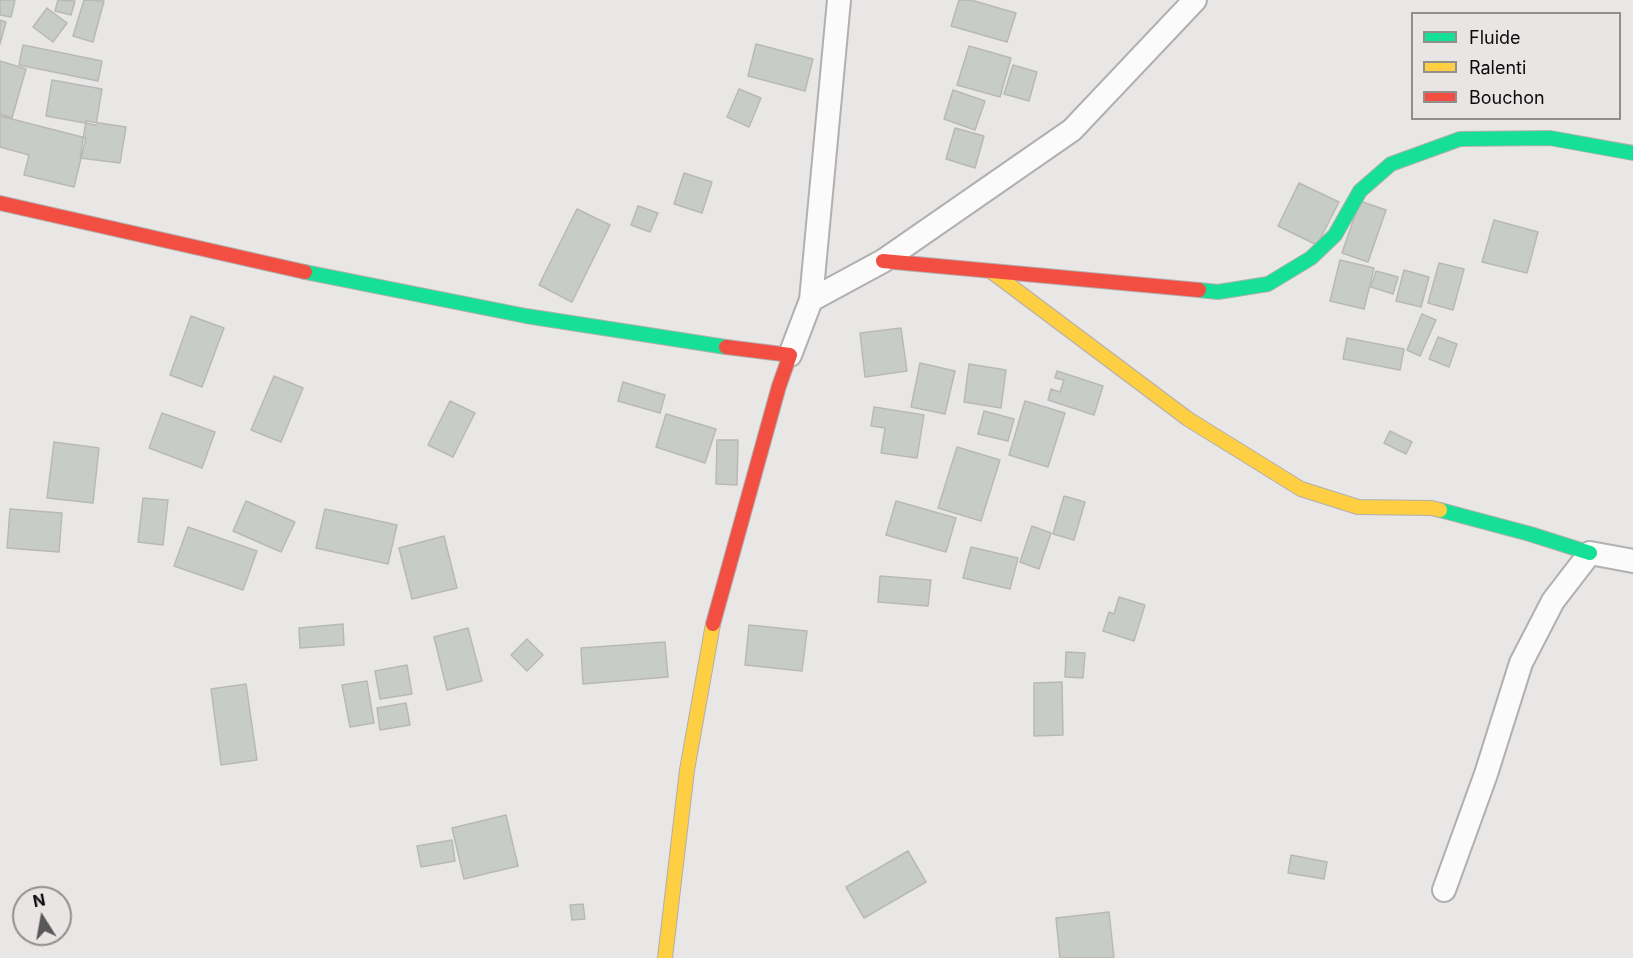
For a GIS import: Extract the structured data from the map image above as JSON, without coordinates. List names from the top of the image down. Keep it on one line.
{"legend":["Fluide","Ralenti","Bouchon"],"north":"top"}
